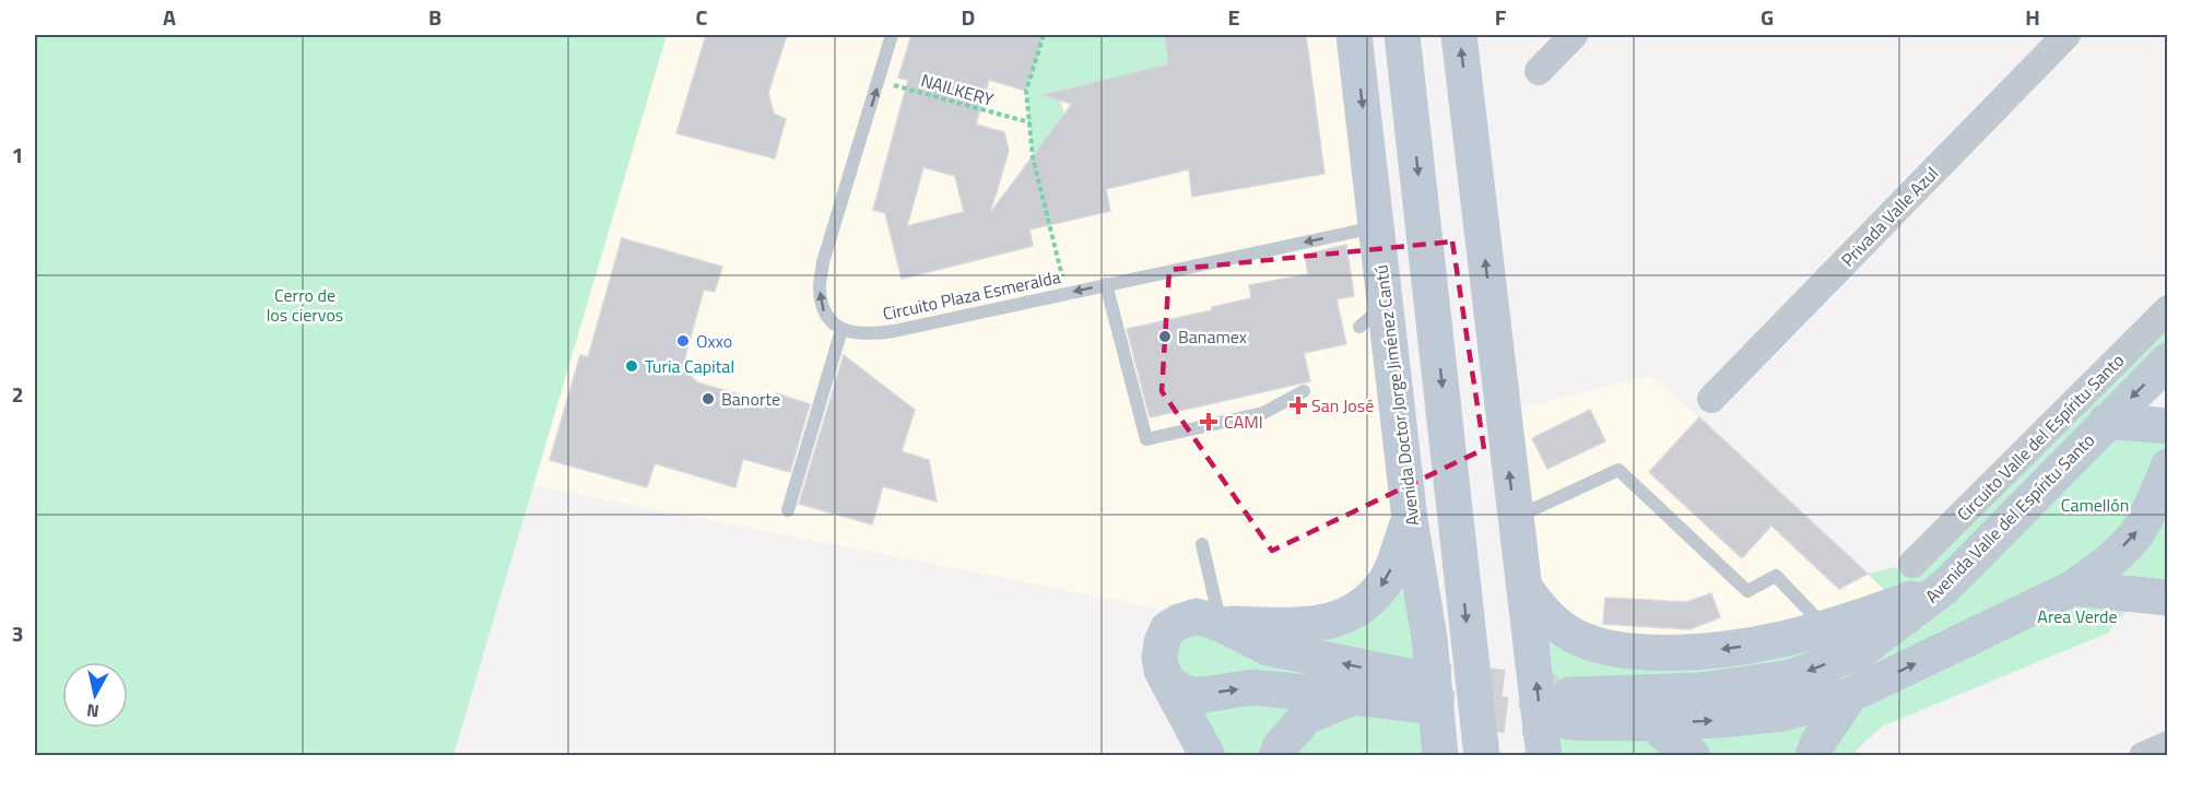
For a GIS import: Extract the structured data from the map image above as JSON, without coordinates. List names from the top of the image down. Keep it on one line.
{"streets":{"main road":["Avenida Doctor Jorge Jiménez Cantú","Avenida Valle del Espíritu Santo"],"street":["Privada Valle Azul","Circuito Valle del Espíritu Santo"],"lane":["Circuito Plaza Esmeralda"],"path":["NAILKERY"]},"crossings":[["Circuito Plaza Esmeralda","Avenida Doctor Jorge Jiménez Cantú"]],"one_way":["Circuito Plaza Esmeralda"],"parks":["Cerro de los ciervos","Camellón","Area Verde"],"places":{"other":["Banamex","Oxxo","Turia Capital","Banorte"],"health":["San José","CAMI"]},"north":"bottom","grid":{"columns":["A","B","C","D","E","F","G","H"],"rows":["1","2","3"]}}
